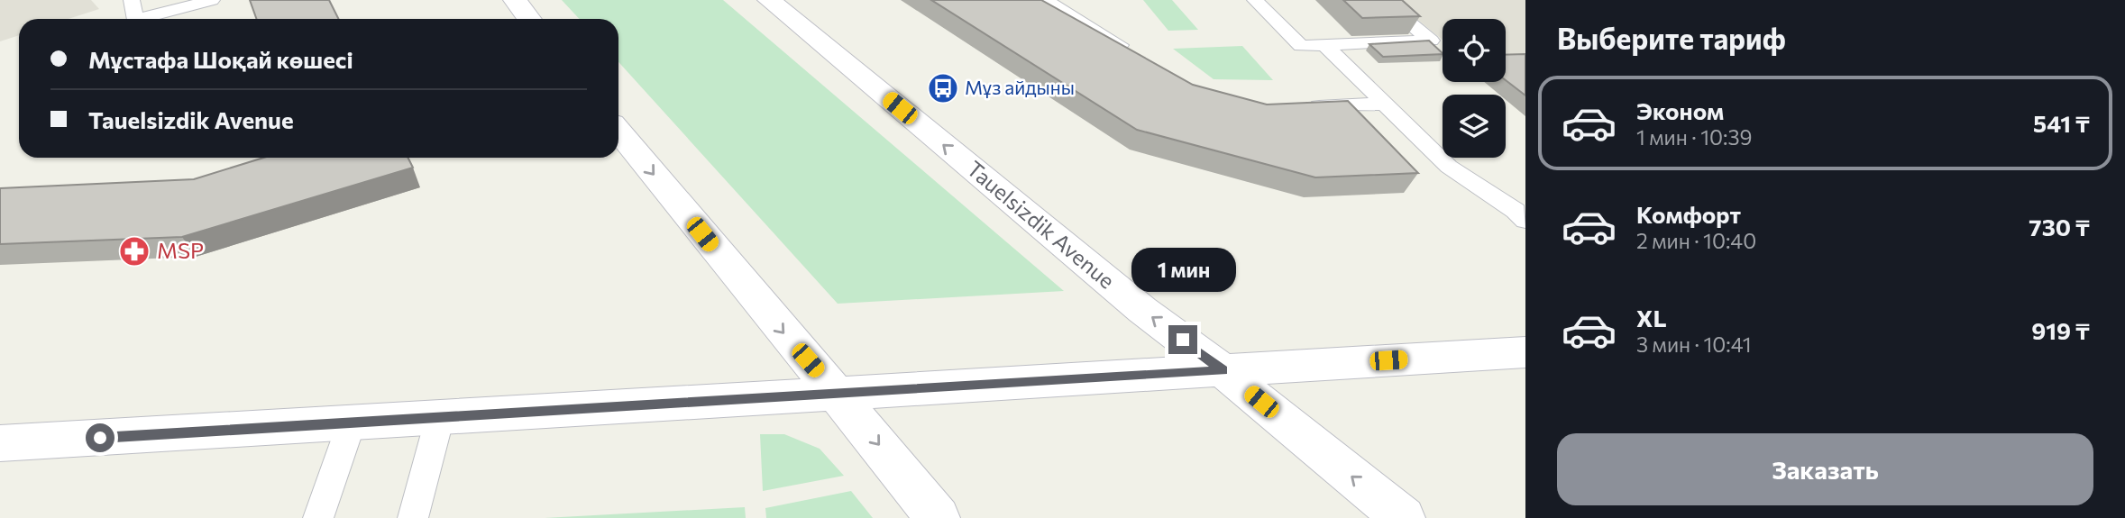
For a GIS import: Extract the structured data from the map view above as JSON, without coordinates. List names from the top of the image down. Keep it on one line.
{"streets":{"street":["Tauelsizdik Avenue"]},"places":{"bus stop":["Мұз айдыны"],"pharmacy":["MSP"]},"page":{"heading":"Выберите тариф","banner":["Мұстафа Шоқай көшесі","Tauelsizdik Avenue"],"list":[{"name":"Эконом","note":"1 мин · 10:39","value":"541 ₸"},{"name":"Комфорт","note":"2 мин · 10:40","value":"730 ₸"},{"name":"XL","note":"3 мин · 10:41","value":"919 ₸"}],"bubble":"1 мин","buttons":"Заказать"}}
